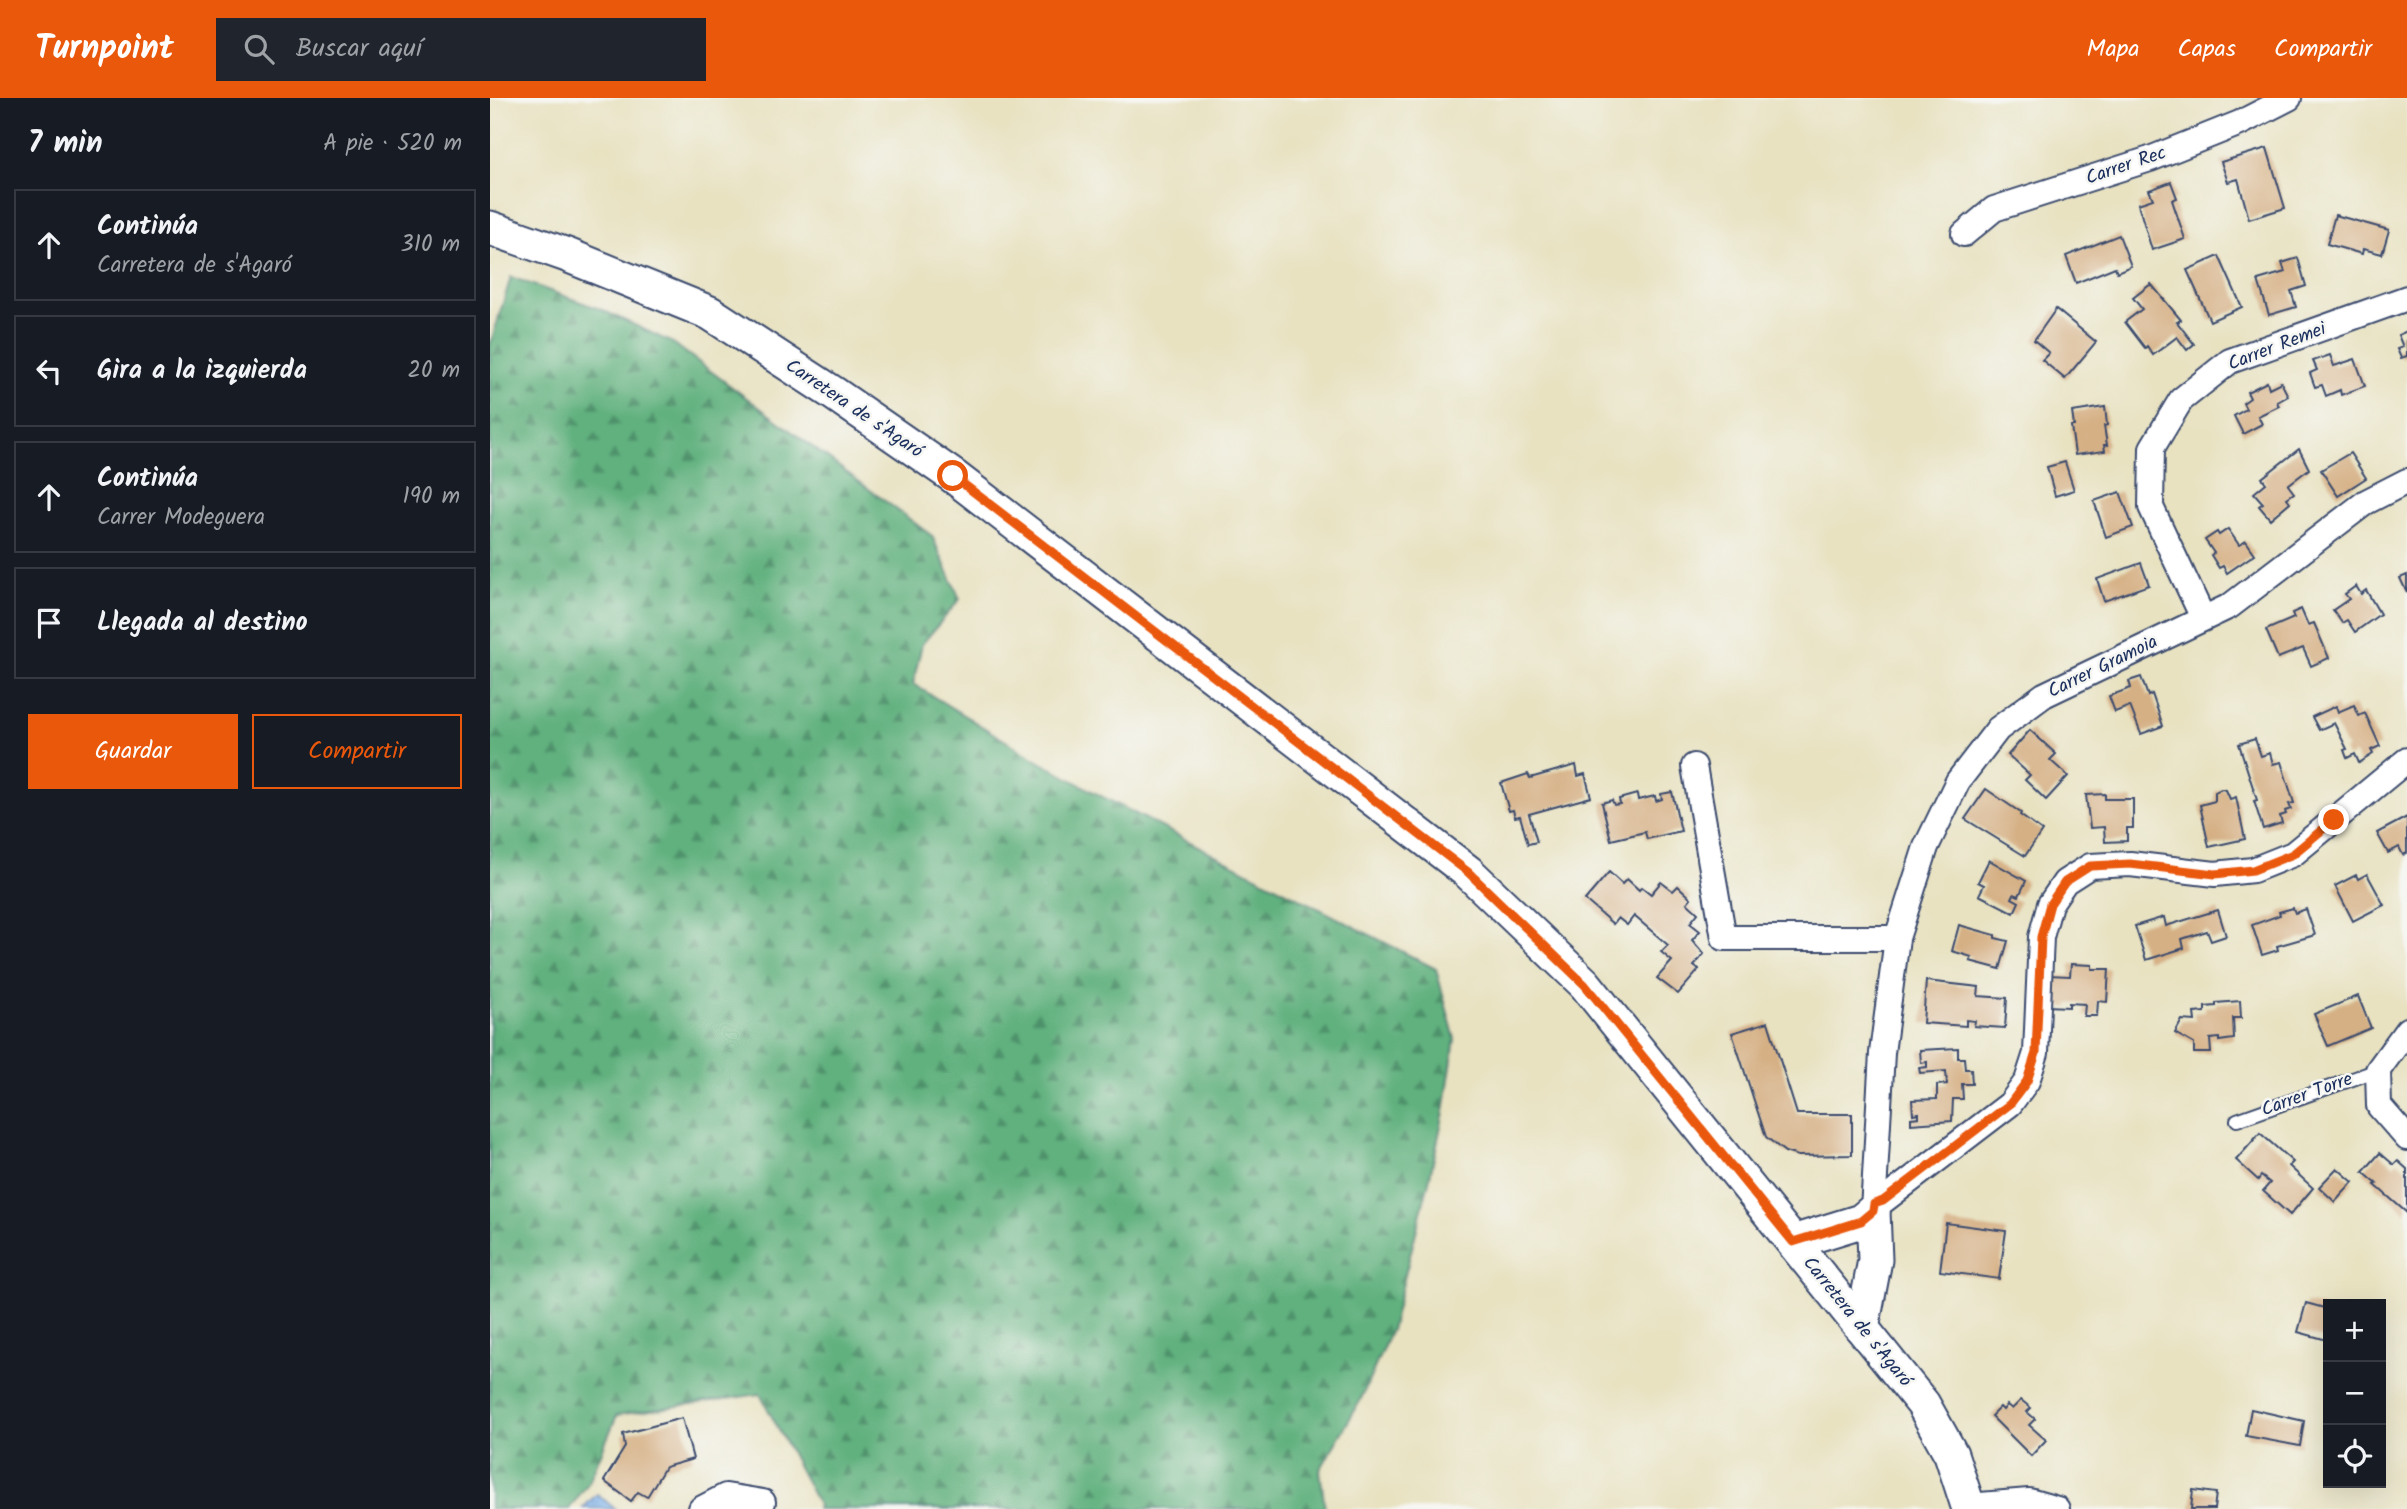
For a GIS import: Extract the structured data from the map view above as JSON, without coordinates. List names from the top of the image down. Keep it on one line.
{"streets":{"street":["Carrer Rec","Carrer Remei","Carretera de s'Agaró","Carrer Gramoia","Carrer Torre"]},"crossings":[["Carrer Remei","Carrer Gramoia"]],"page":{"header":"Turnpoint","search":"Buscar aquí","nav":["Mapa","Capas","Compartir"],"heading":["7 min","A pie · 520 m"],"list":[["Continúa","Carretera de s'Agaró","310 m"],["Gira a la izquierda","20 m"],["Continúa","Carrer Modeguera","190 m"],"Llegada al destino"],"buttons":["Guardar","Compartir"],"map_buttons":["+","−"]}}
